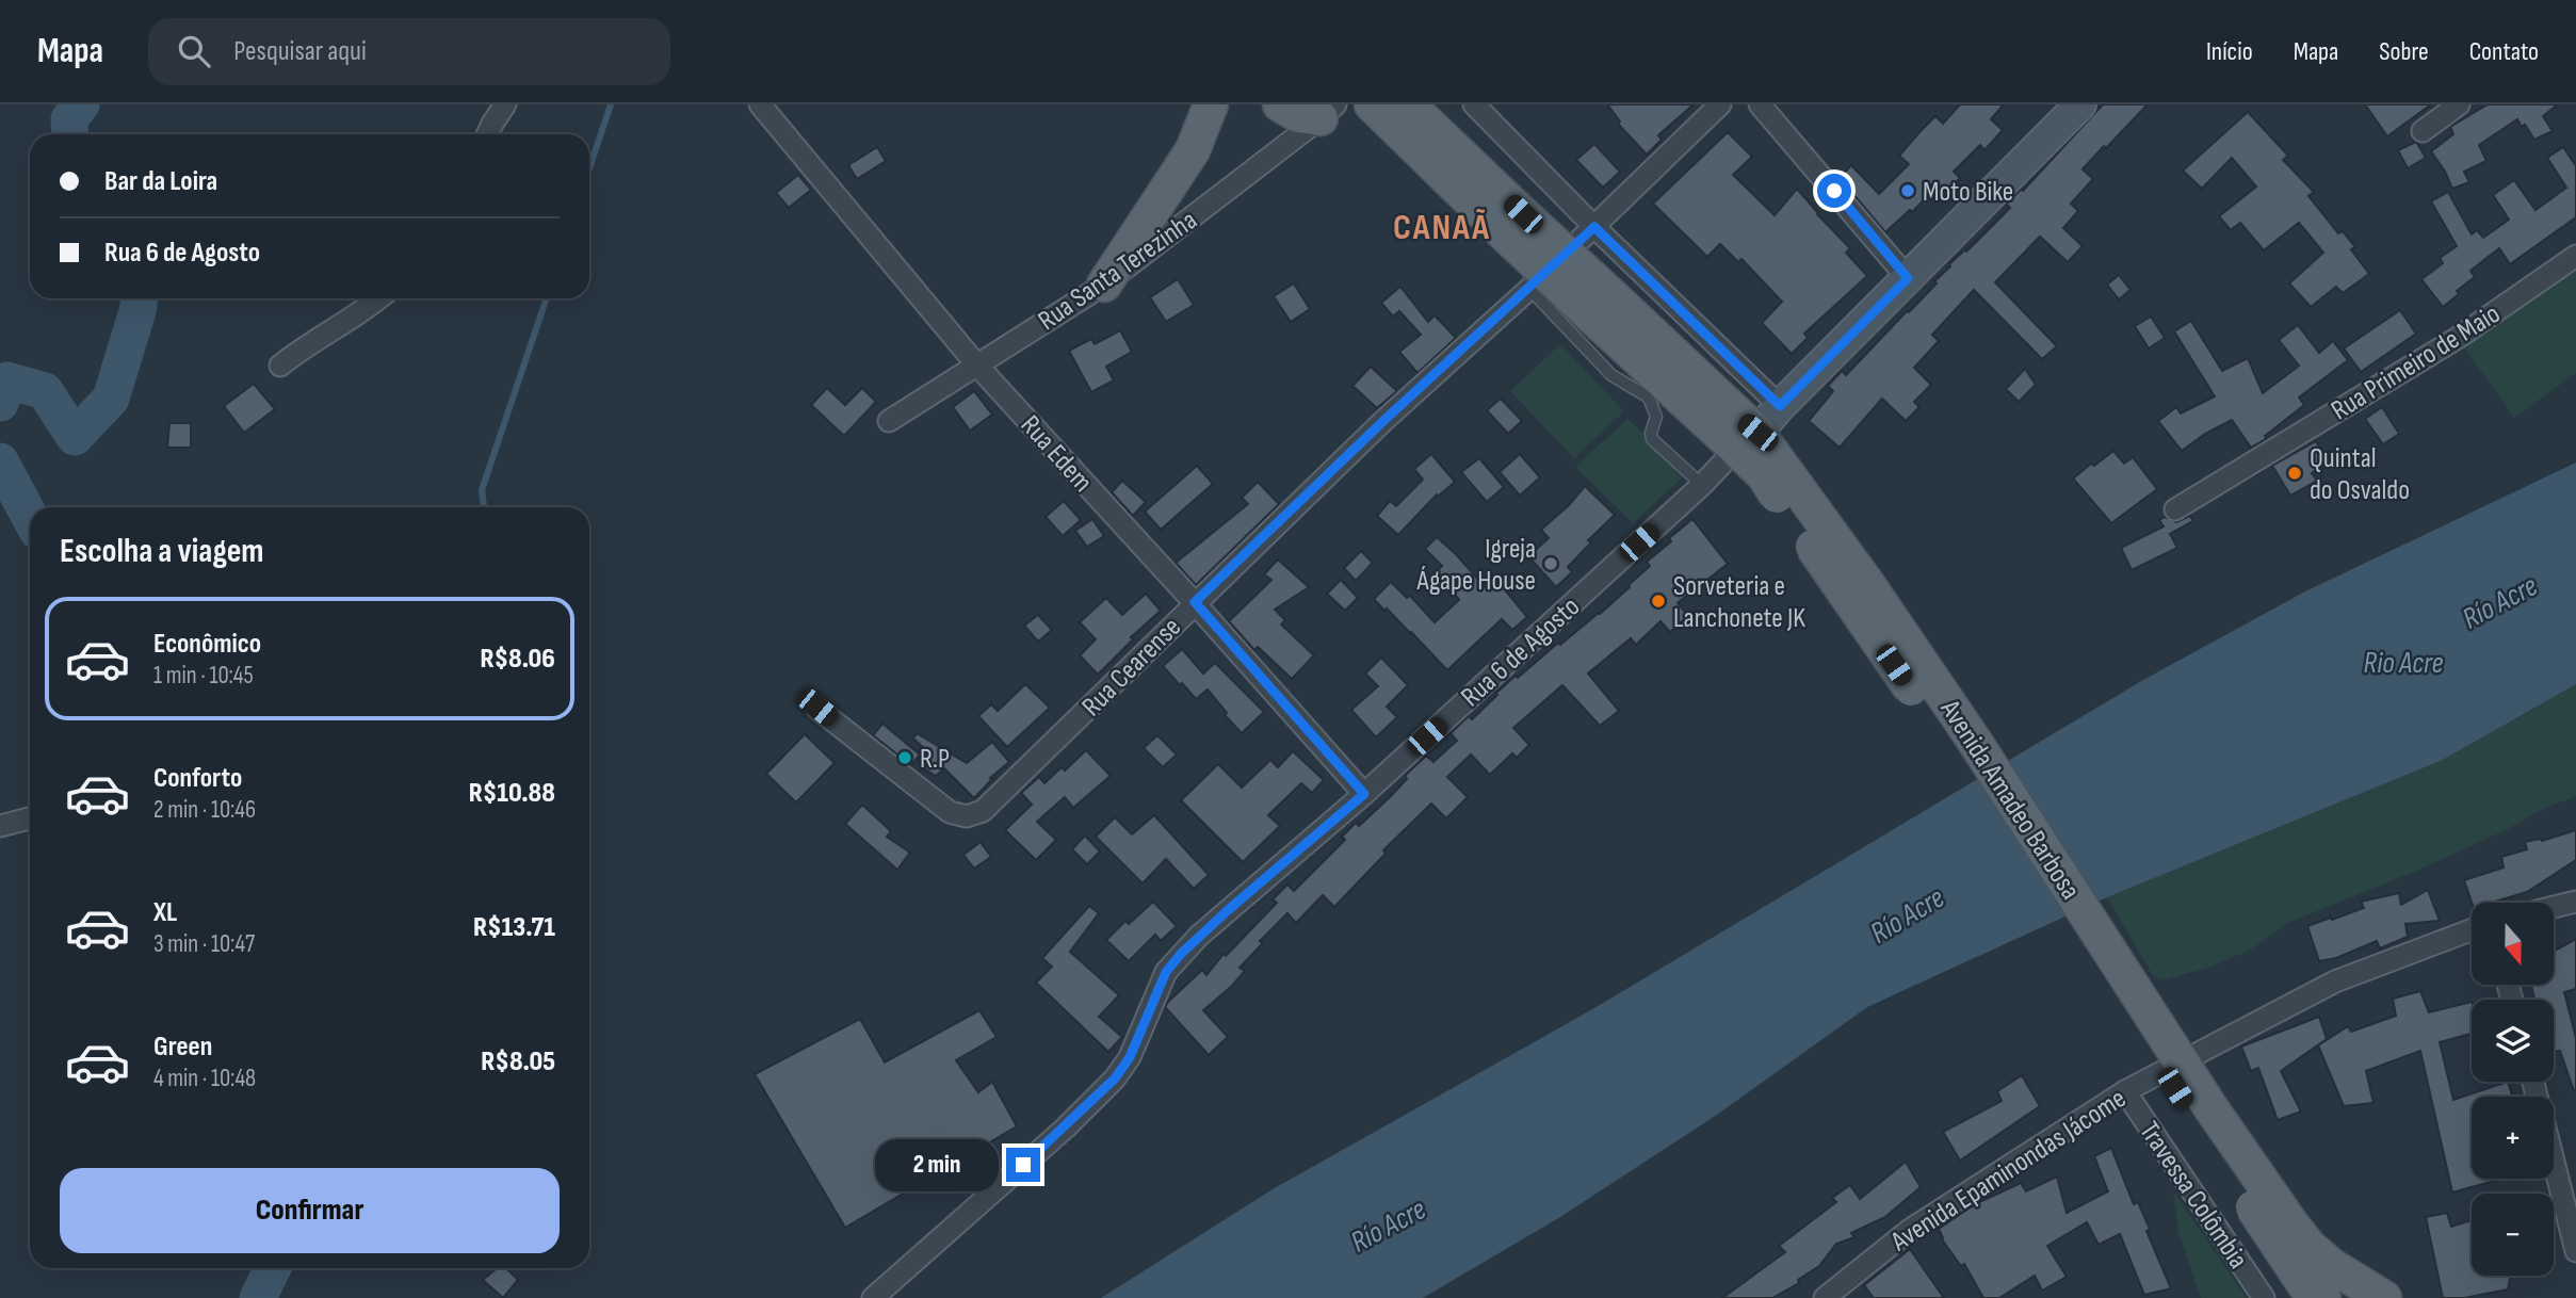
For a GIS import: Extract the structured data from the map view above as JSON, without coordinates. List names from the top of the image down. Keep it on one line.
{"streets":{"main road":["Avenida Amadeo Barbosa"],"street":["Rua Santa Terezinha","Rua Primeiro de Maio","Rua Edem","Rua 6 de Agosto","Rua Cearense","Avenida Epaminondas Jácome","Travessa Colômbia"]},"crossings":[["Rua Santa Terezinha","Rua Edem"],["Rua Edem","Rua 6 de Agosto"],["Rua Edem","Rua Cearense"],["Rua 6 de Agosto","Avenida Amadeo Barbosa"],["Avenida Epaminondas Jácome","Travessa Colômbia"]],"districts":["CANAÃ"],"water":["Río Acre","Rio Acre"],"places":["Moto Bike","Quintal do Osvaldo","Igreja Ágape House","Sorveteria e Lanchonete JK","R.P"],"north":"bottom","page":{"header":"Mapa","search":"Pesquisar aqui","nav":["Início","Mapa","Sobre","Contato"],"banner":["Bar da Loira","Rua 6 de Agosto"],"heading":"Escolha a viagem","list":[{"name":"Econômico","note":"1 min · 10:45","value":"R$8.06"},{"name":"Conforto","note":"2 min · 10:46","value":"R$10.88"},{"name":"XL","note":"3 min · 10:47","value":"R$13.71"},{"name":"Green","note":"4 min · 10:48","value":"R$8.05"}],"map_buttons":["+","−"],"bubble":"2 min","buttons":"Confirmar"}}
